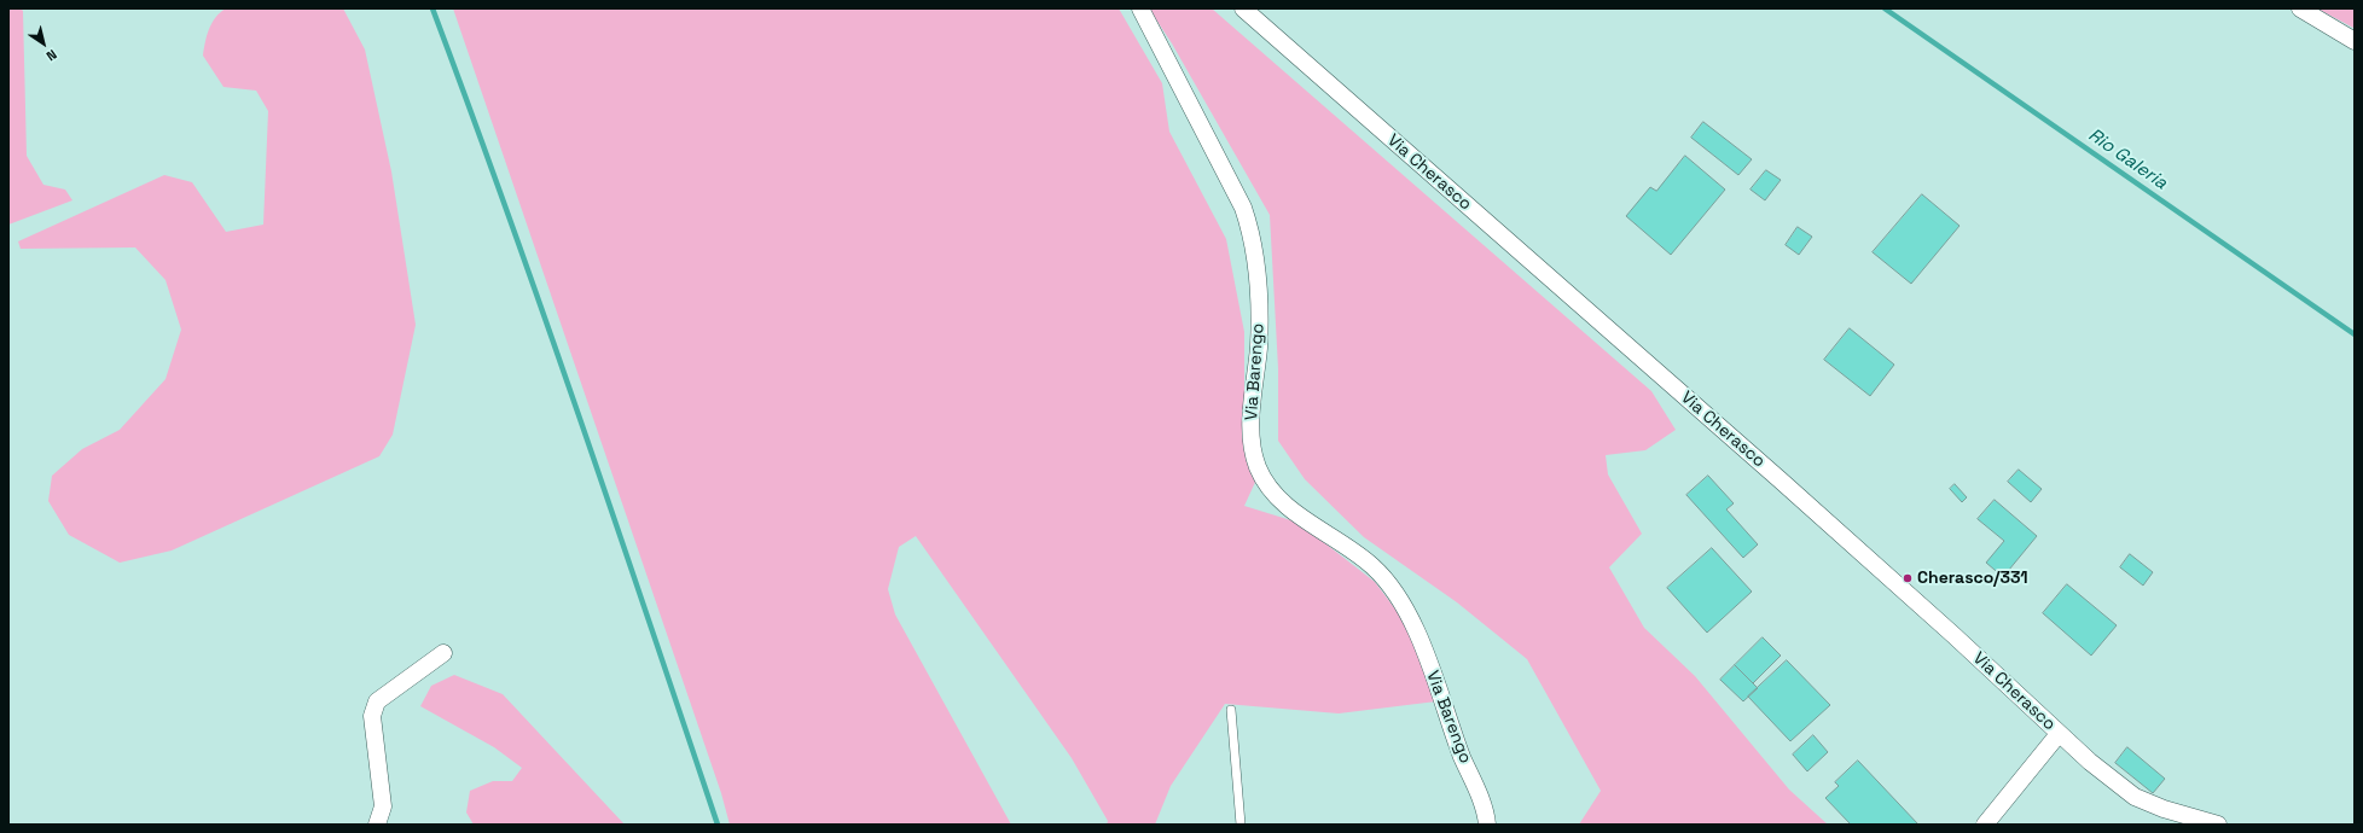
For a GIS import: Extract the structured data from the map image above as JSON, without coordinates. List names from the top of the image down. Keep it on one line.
{"streets":{"street":["Via Cherasco","Via Barengo"]},"water":["Rio Galeria"],"places":["Cherasco/331"],"north":"bottom right"}
